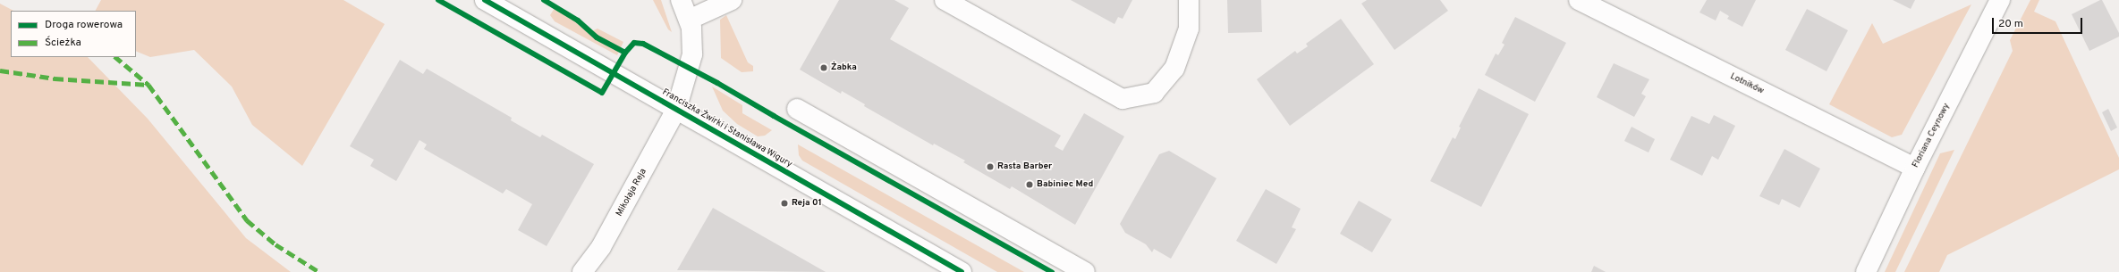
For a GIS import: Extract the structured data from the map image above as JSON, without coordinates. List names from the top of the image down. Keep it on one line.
{"streets":{"street":["Lotników","Franciszka Żwirki i Stanisława Wigury","Floriana Ceynowy","Mikołaja Reja"]},"crossings":[["Lotników","Floriana Ceynowy"],["Franciszka Żwirki i Stanisława Wigury","Mikołaja Reja"]],"places":["Żabka","Rasta Barber","Babiniec Med","Reja 01"],"legend":["Droga rowerowa","Ścieżka"],"scale_bar":"20 m"}
